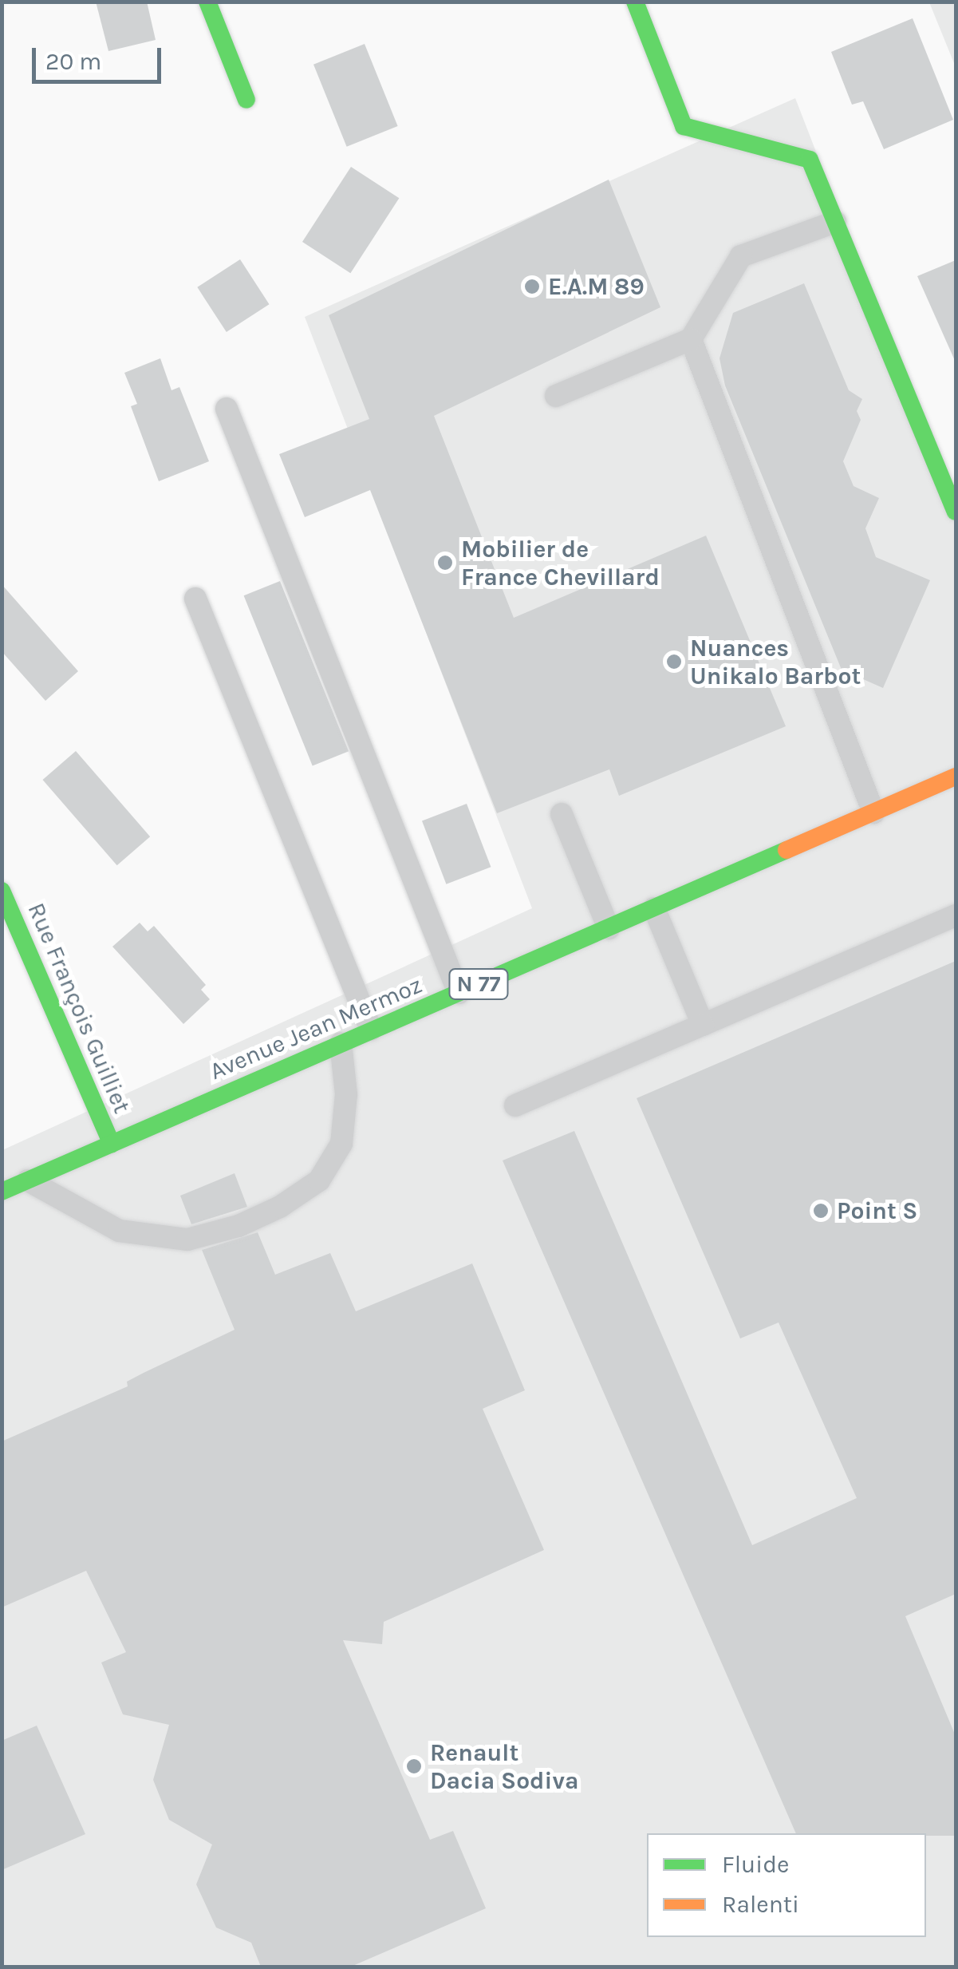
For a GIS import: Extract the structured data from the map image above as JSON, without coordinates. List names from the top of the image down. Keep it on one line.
{"streets":{"main road":["N 77","Rue François Guilliet","Avenue Jean Mermoz"]},"crossings":[["Rue François Guilliet","Avenue Jean Mermoz"]],"places":["E.A.M 89","Mobilier de France Chevillard","Nuances Unikalo Barbot","Point S","Renault Dacia Sodiva"],"legend":["Fluide","Ralenti"],"scale_bar":"20 m"}
